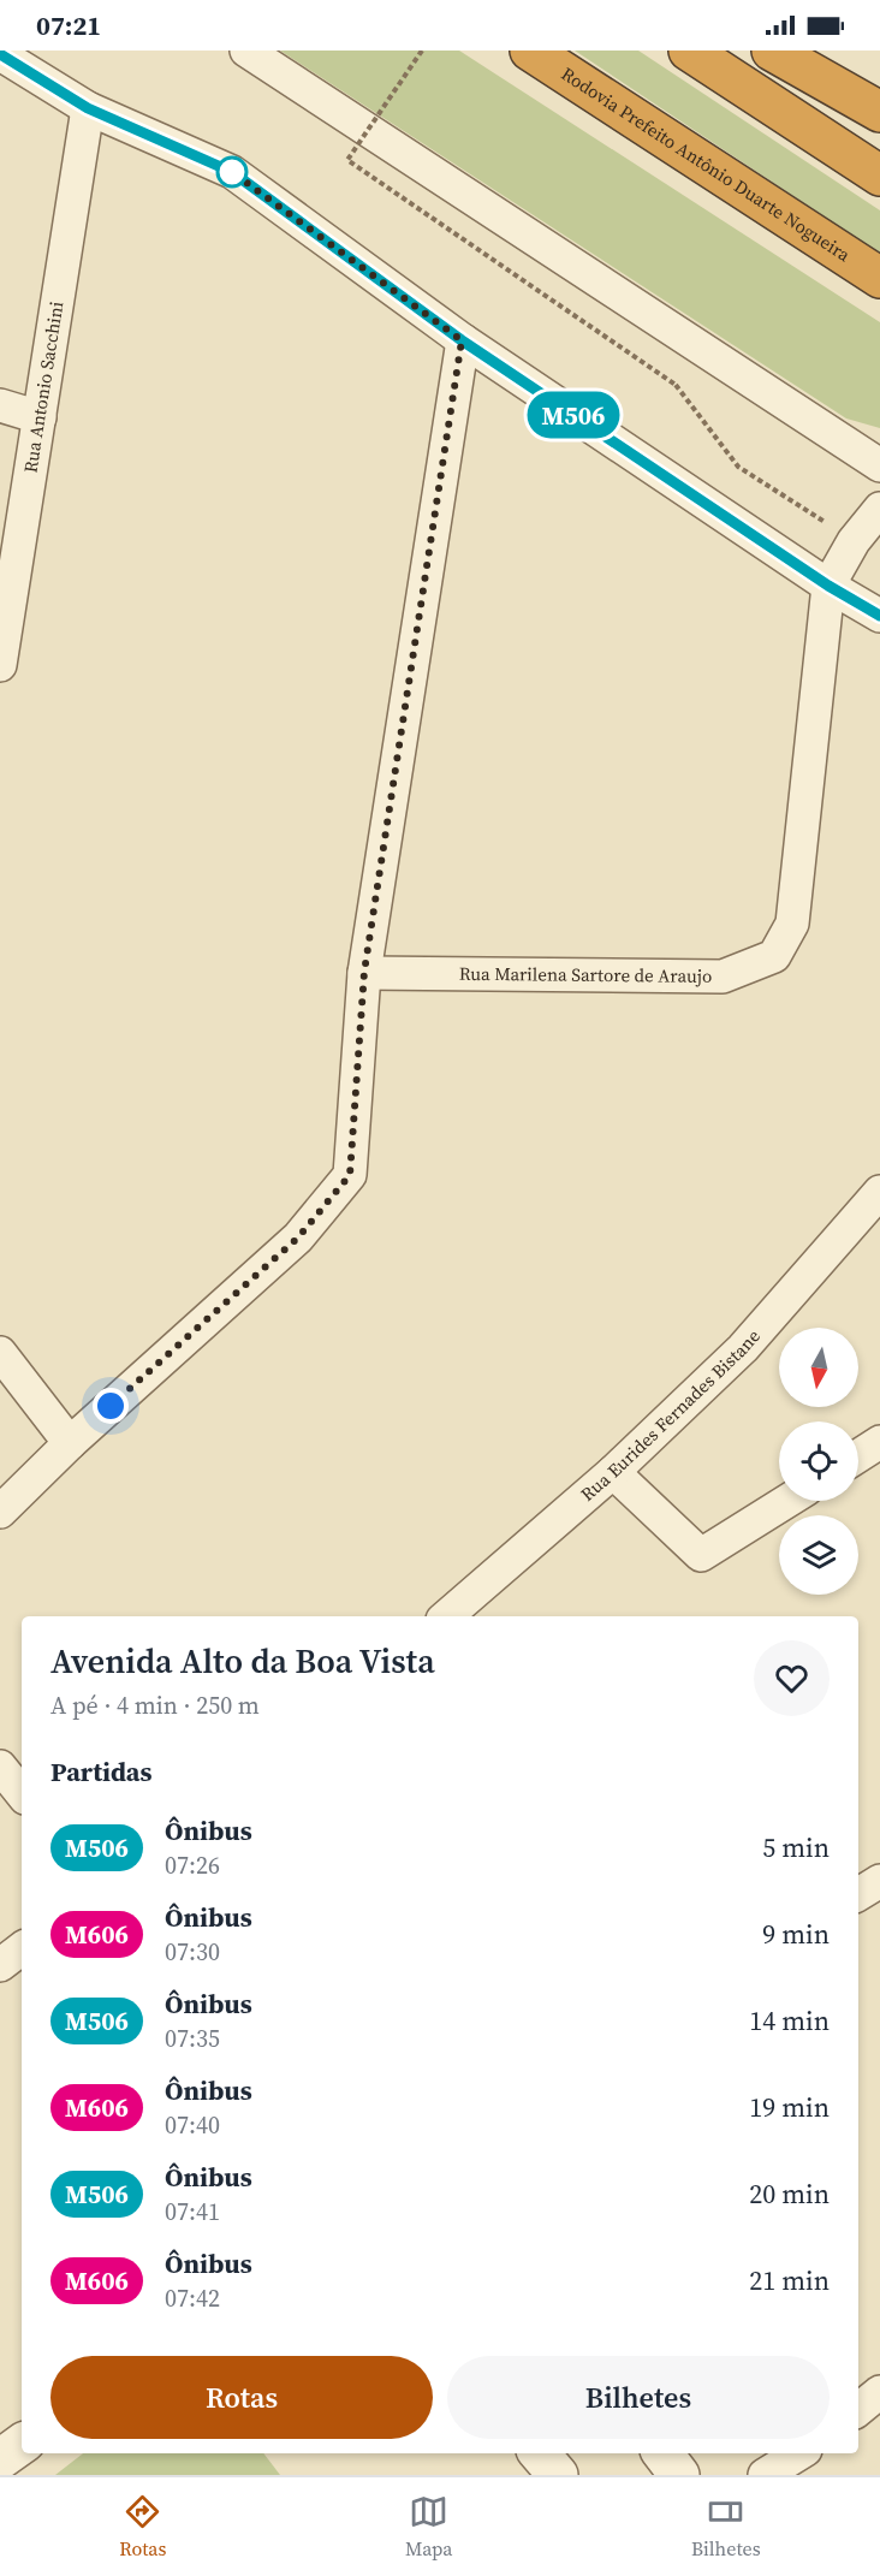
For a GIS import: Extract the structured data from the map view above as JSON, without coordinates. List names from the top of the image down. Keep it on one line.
{"streets":{"highway":["Rodovia Prefeito Antônio Duarte Nogueira"],"street":["Rua Antonio Sacchini","Rua Marilena Sartore de Araujo","Rua Eurides Fernades Bistane"]},"lines":["bus line M506"],"north":"bottom","page":{"status":"07:21","on_map":"M506","heading":[["Avenida Alto da Boa Vista","A pé · 4 min · 250 m"],"Partidas"],"list":[{"mark":"M506","name":"Ônibus","note":"07:26","value":"5 min"},{"mark":"M606","name":"Ônibus","note":"07:30","value":"9 min"},{"mark":"M506","name":"Ônibus","note":"07:35","value":"14 min"},{"mark":"M606","name":"Ônibus","note":"07:40","value":"19 min"},{"mark":"M506","name":"Ônibus","note":"07:41","value":"20 min"},{"mark":"M606","name":"Ônibus","note":"07:42","value":"21 min"}],"buttons":["Rotas","Bilhetes"],"tabs":["Rotas","Mapa","Bilhetes"]}}
